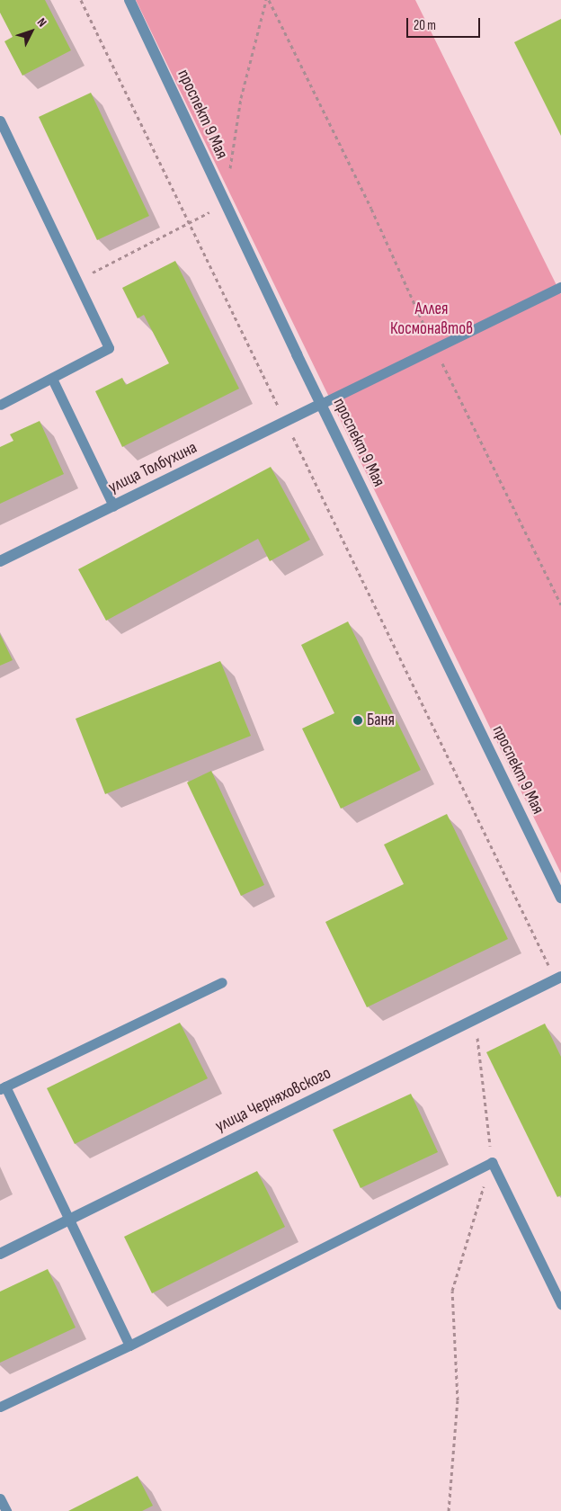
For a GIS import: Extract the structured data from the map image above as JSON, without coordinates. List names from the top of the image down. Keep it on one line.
{"streets":{"street":["проспект 9 Мая","улица Толбухина","улица Черняховского"]},"crossings":[["проспект 9 Мая","улица Толбухина"]],"parks":["Аллея Космонавтов"],"places":["Баня"],"scale_bar":"20 m","north":"top right"}
